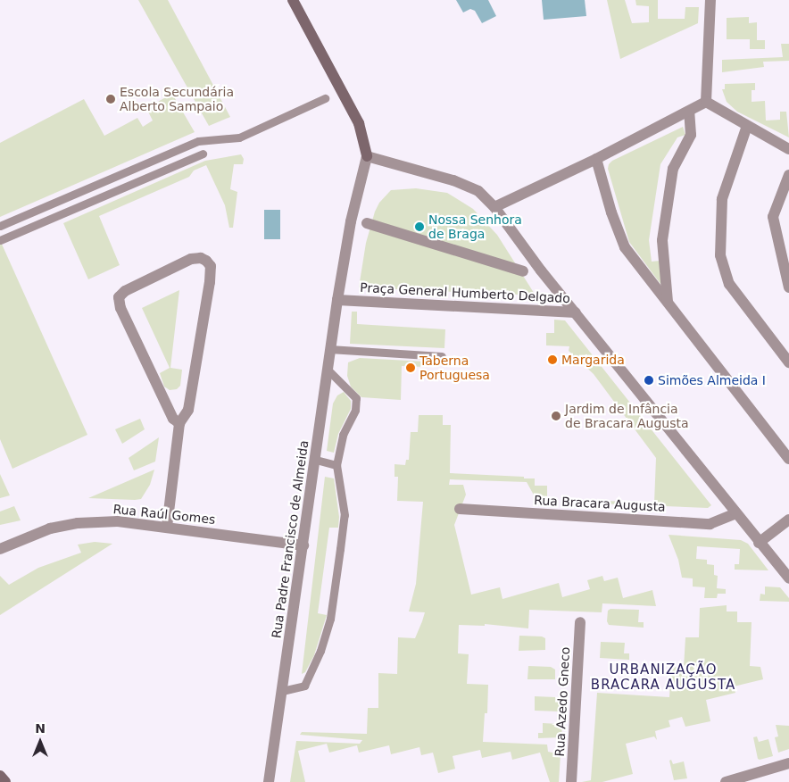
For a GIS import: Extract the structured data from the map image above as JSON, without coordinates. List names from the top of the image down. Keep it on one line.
{"streets":{"street":["Praça General Humberto Delgado","Rua Bracara Augusta","Rua Raúl Gomes","Rua Padre Francisco de Almeida","Rua Azedo Gneco"]},"crossings":[["Praça General Humberto Delgado","Rua Padre Francisco de Almeida"],["Rua Raúl Gomes","Rua Padre Francisco de Almeida"]],"districts":["URBANIZAÇÃO BRACARA AUGUSTA"],"places":["Escola Secundária Alberto Sampaio","Nossa Senhora de Braga","Margarida","Taberna Portuguesa","Simões Almeida I","Jardim de Infância de Bracara Augusta"],"north":"top"}
